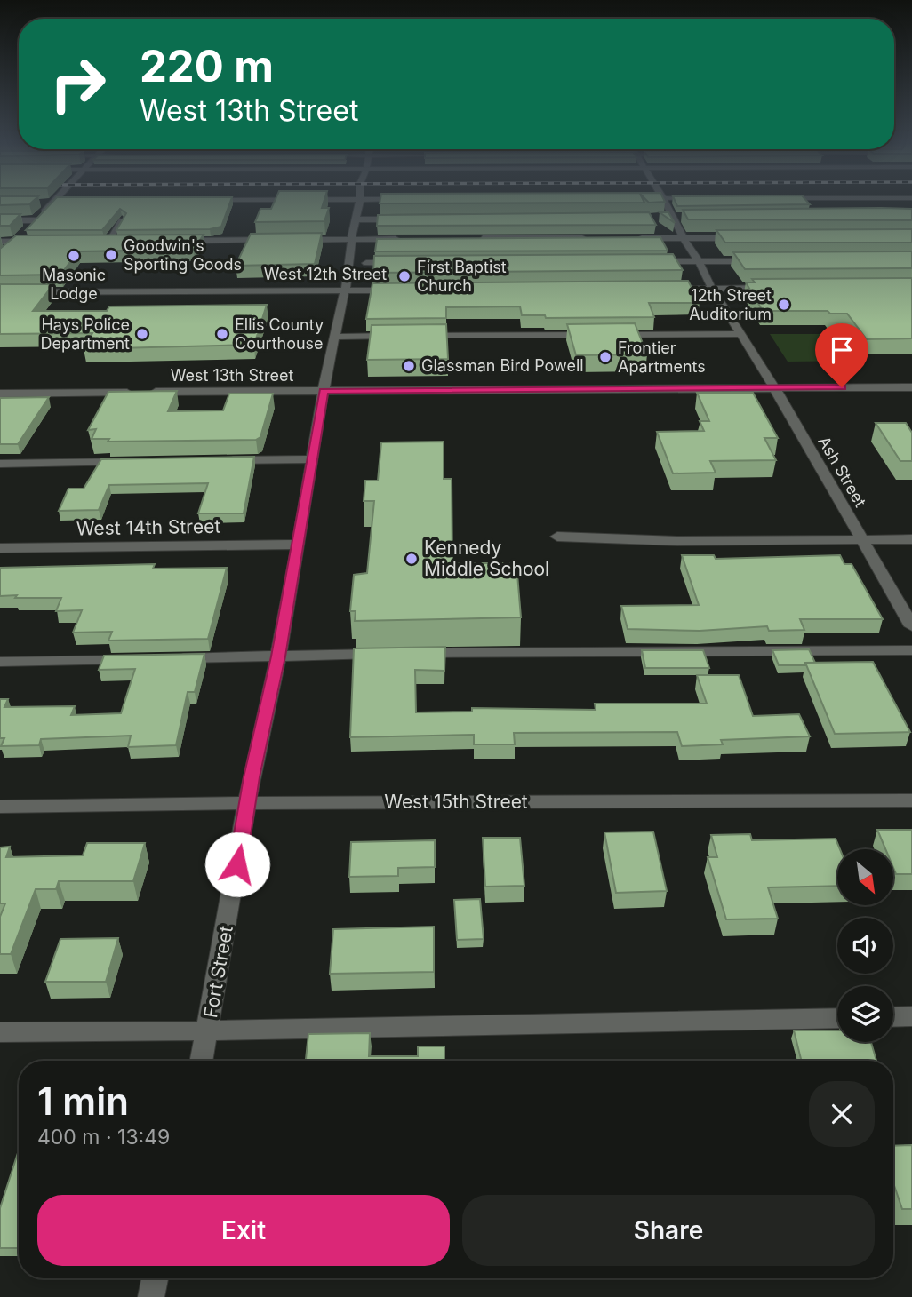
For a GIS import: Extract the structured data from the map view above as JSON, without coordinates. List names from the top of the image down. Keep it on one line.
{"streets":{"street":["West 12th Street","West 13th Street","Ash Street","West 14th Street","West 15th Street","Fort Street"]},"crossings":[["West 12th Street","Fort Street"],["West 13th Street","Ash Street"],["West 13th Street","Fort Street"],["West 14th Street","Fort Street"],["West 15th Street","Fort Street"]],"places":["Goodwin's Sporting Goods","Masonic Lodge","First Baptist Church","12th Street Auditorium","Hays Police Department","Ellis County Courthouse","Frontier Apartments","Glassman Bird Powell","Kennedy Middle School"],"north":"bottom right","page":{"turn":["220 m","West 13th Street"],"heading":["1 min","400 m · 13:49"],"buttons":["Exit","Share"]}}
